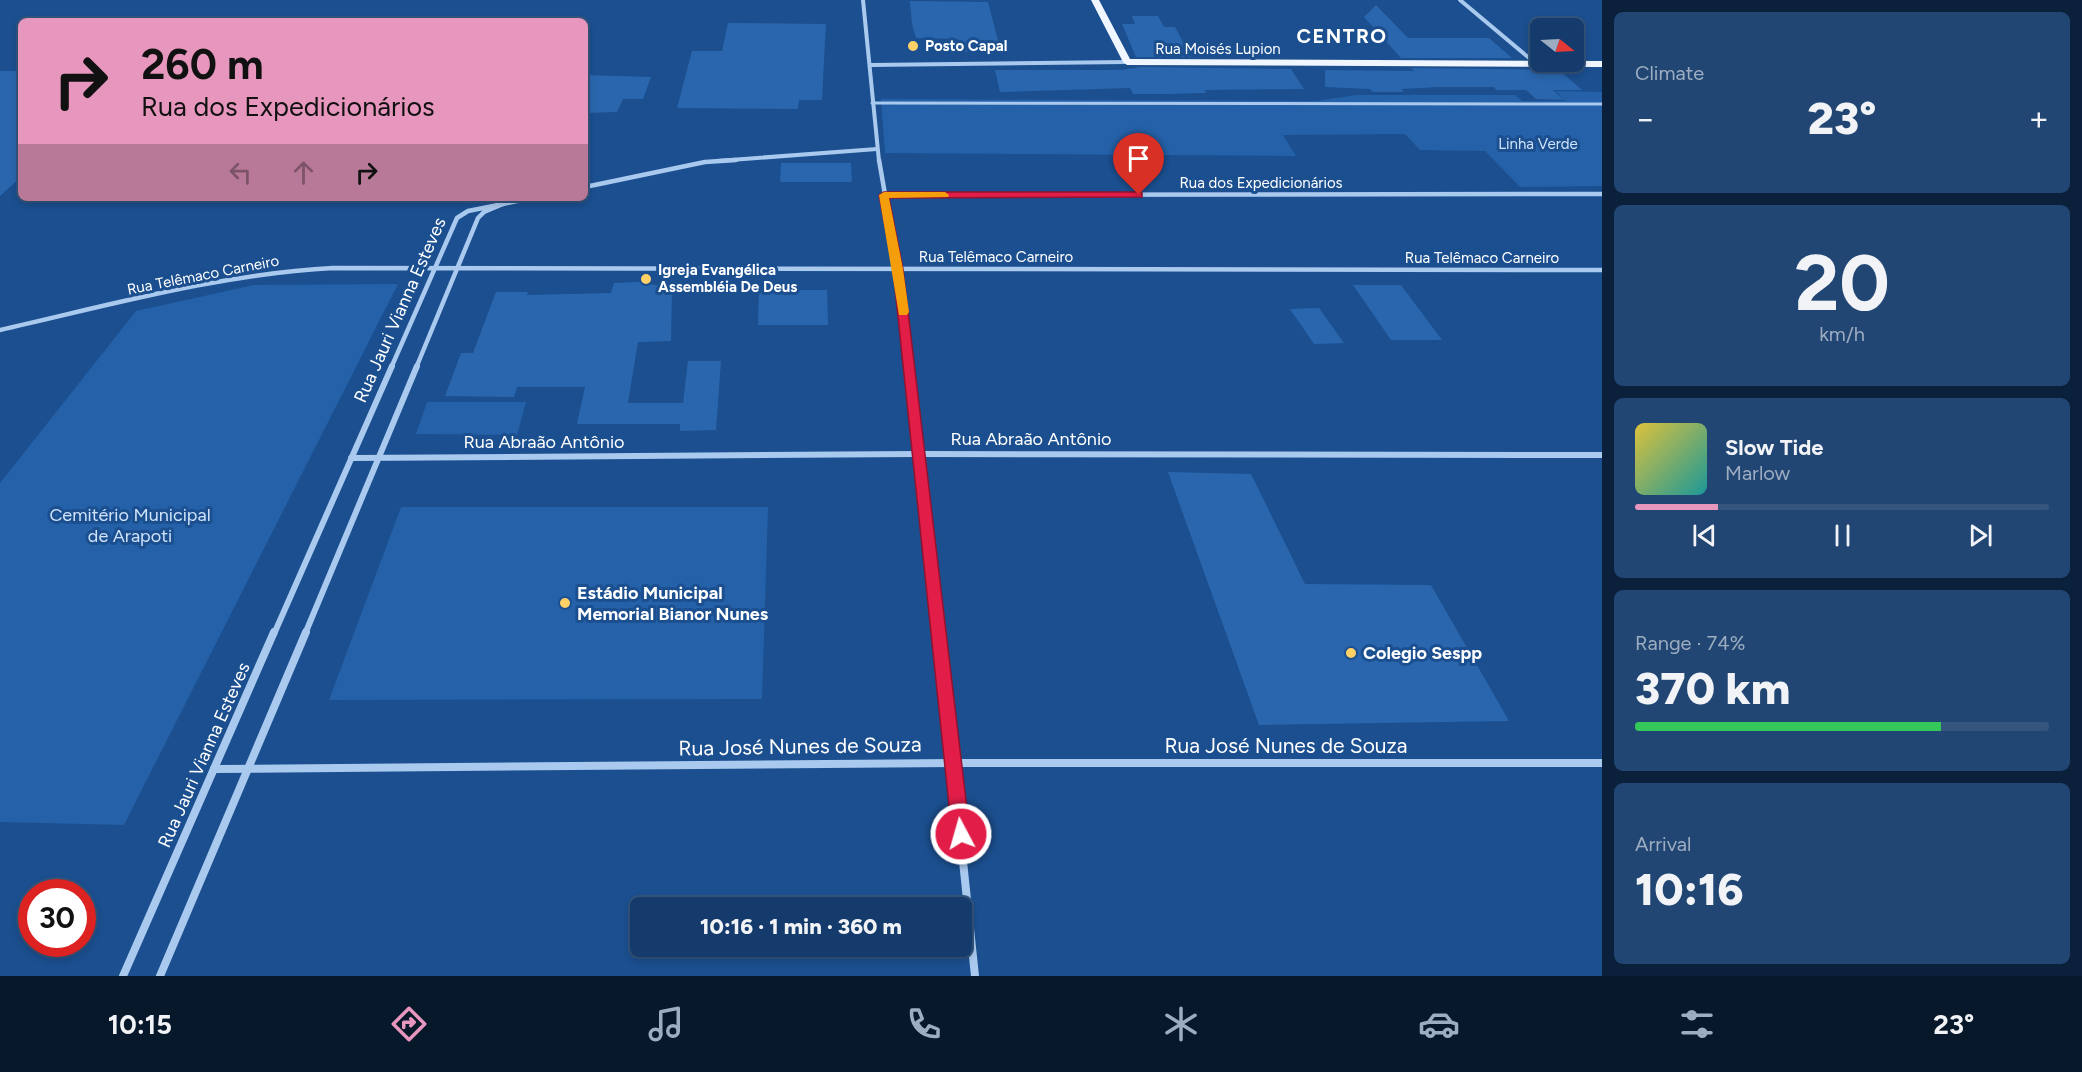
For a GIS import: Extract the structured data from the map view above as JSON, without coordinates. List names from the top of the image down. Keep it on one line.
{"streets":{"main road":["Rua Moisés Lupion"],"street":["Rua dos Expedicionários","Rua Telêmaco Carneiro","Rua Jauri Vianna Esteves","Rua Abraão Antônio","Rua José Nunes de Souza"]},"crossings":[["Rua Telêmaco Carneiro","Rua Jauri Vianna Esteves"],["Rua Jauri Vianna Esteves","Rua Abraão Antônio"],["Rua Jauri Vianna Esteves","Rua José Nunes de Souza"]],"districts":["CENTRO"],"parks":["Linha Verde","Cemitério Municipal de Arapoti"],"places":["Posto Capal","Igreja Evangélica Assembléia De Deus","Estádio Municipal Memorial Bianor Nunes","Colegio Sespp"],"north":"right","page":{"tile":["Climate",["20","km/h"],["Range · 74%","370 km"],["Arrival","10:16"]],"turn":["260 m","Rua dos Expedicionários"],"heat":["−","23°","+"],"song":["Slow Tide","Marlow"],"limit":"30","trip":"10:16 · 1 min · 360 m","tabs":["10:15","23°"]}}
